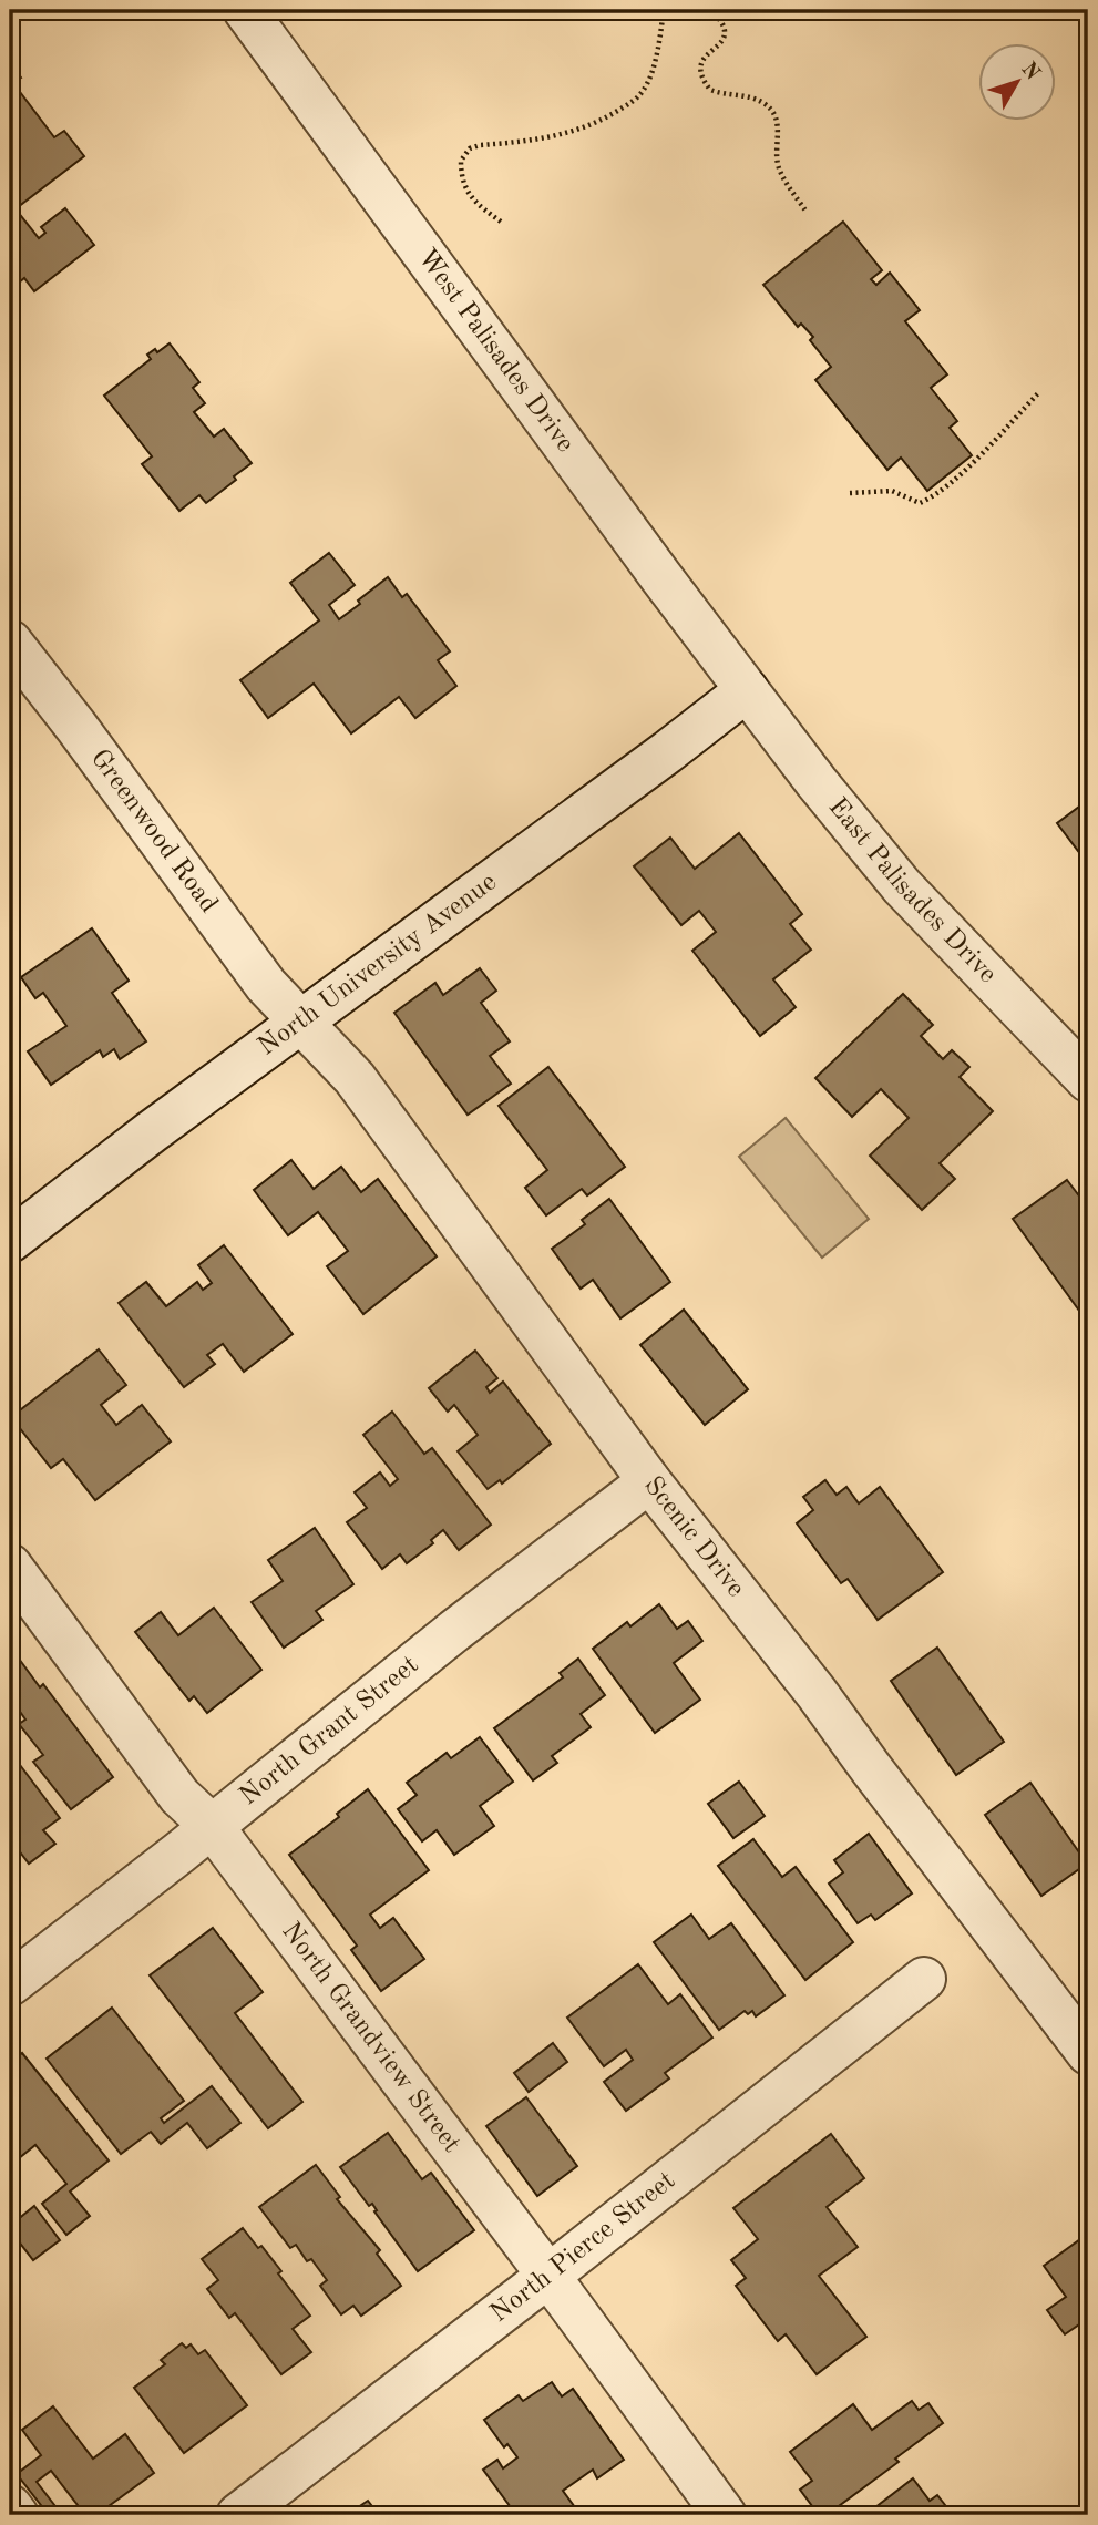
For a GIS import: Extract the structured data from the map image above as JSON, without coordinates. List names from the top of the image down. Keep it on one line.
{"streets":{"street":["West Palisades Drive","Greenwood Road","East Palisades Drive","North University Avenue","Scenic Drive","North Grant Street","North Grandview Street","North Pierce Street"]},"crossings":[["West Palisades Drive","East Palisades Drive"],["West Palisades Drive","North University Avenue"],["Greenwood Road","North University Avenue"],["Greenwood Road","Scenic Drive"],["East Palisades Drive","North University Avenue"],["North University Avenue","Scenic Drive"],["Scenic Drive","North Grant Street"],["North Grant Street","North Grandview Street"],["North Grandview Street","North Pierce Street"]],"north":"top right"}
